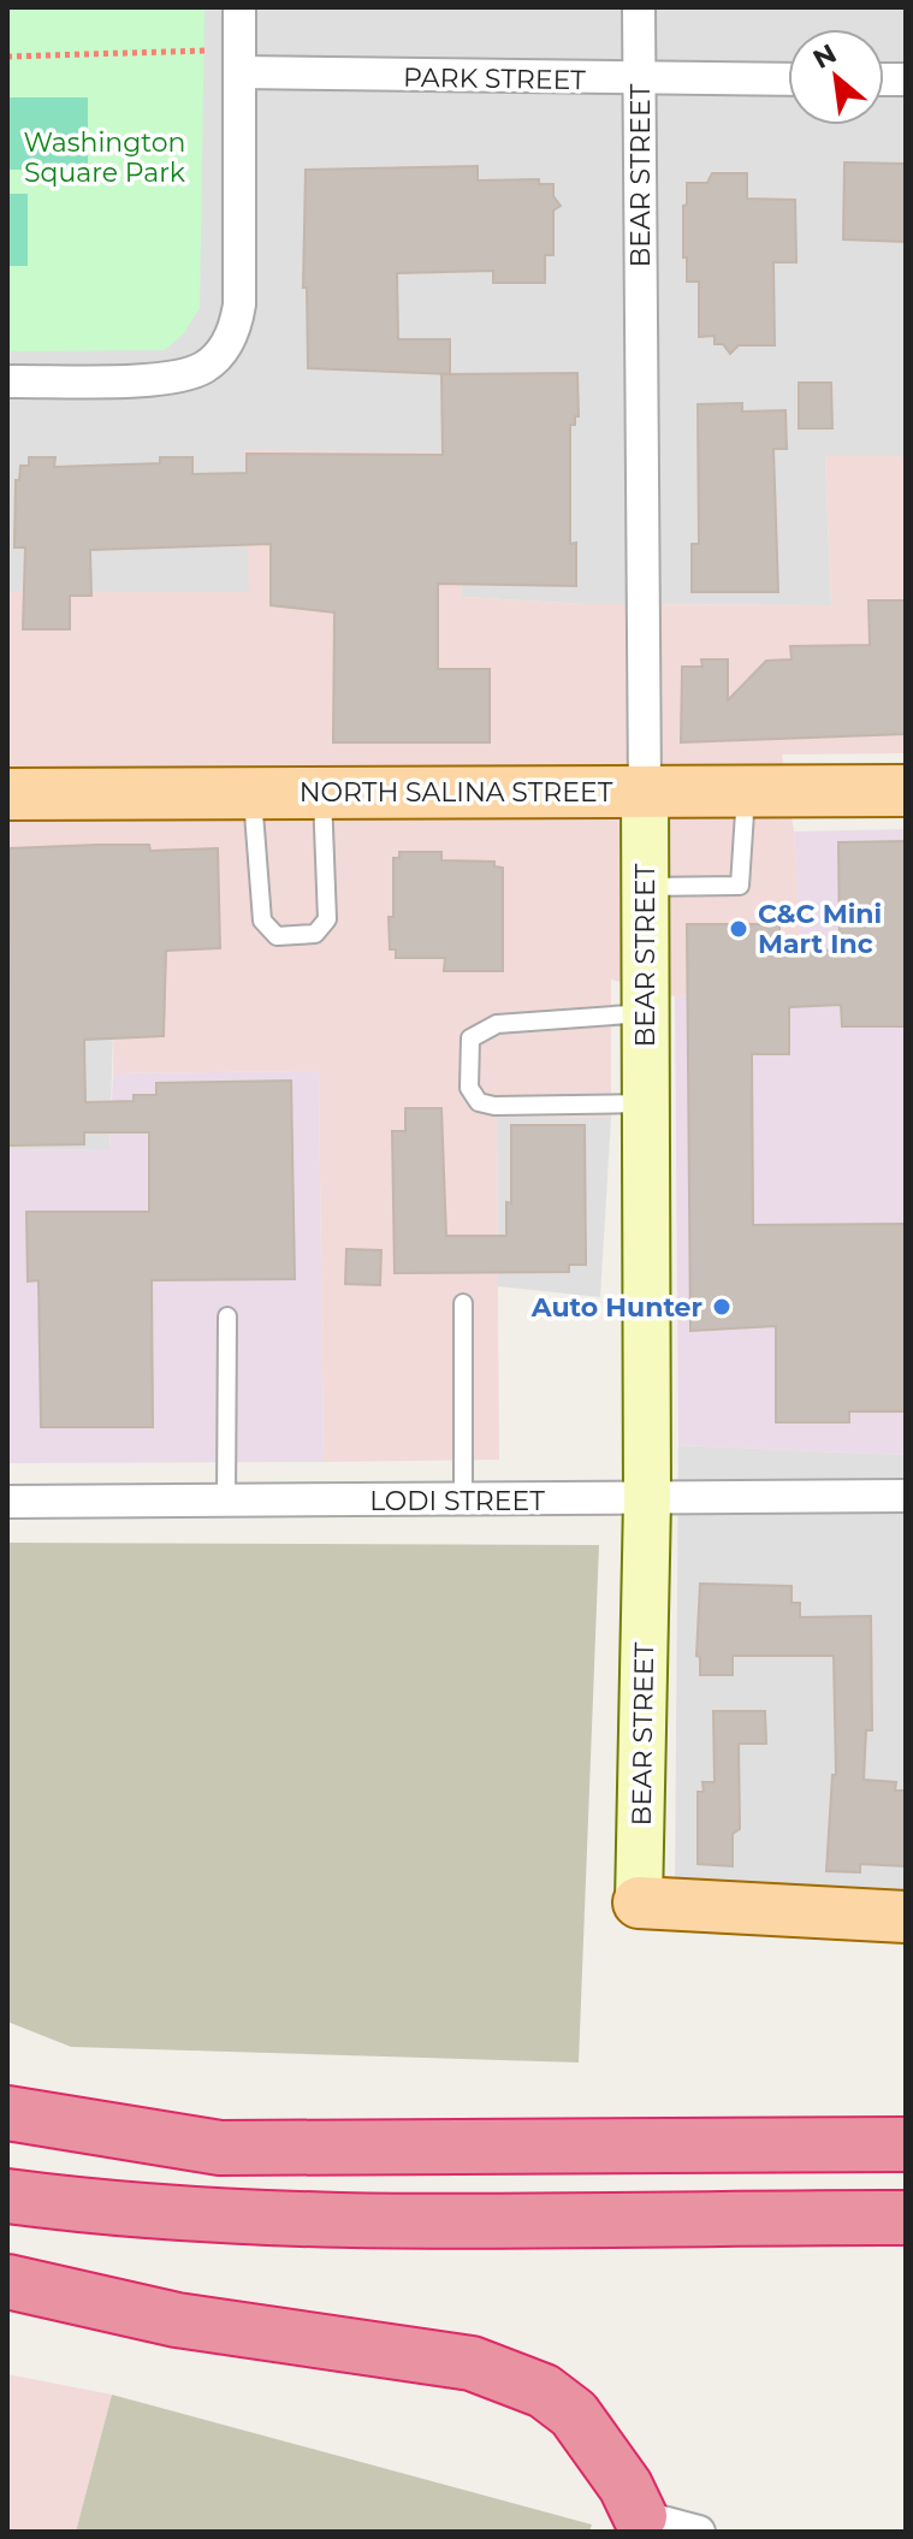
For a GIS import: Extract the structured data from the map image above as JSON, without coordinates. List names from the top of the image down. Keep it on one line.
{"streets":{"main road":["BEAR STREET","NORTH SALINA STREET"],"street":["PARK STREET","LODI STREET"]},"crossings":[["PARK STREET","BEAR STREET"],["BEAR STREET","NORTH SALINA STREET"],["BEAR STREET","LODI STREET"]],"parks":["Washington Square Park"],"places":["C&C Mini Mart Inc","Auto Hunter"],"north":"top left"}
